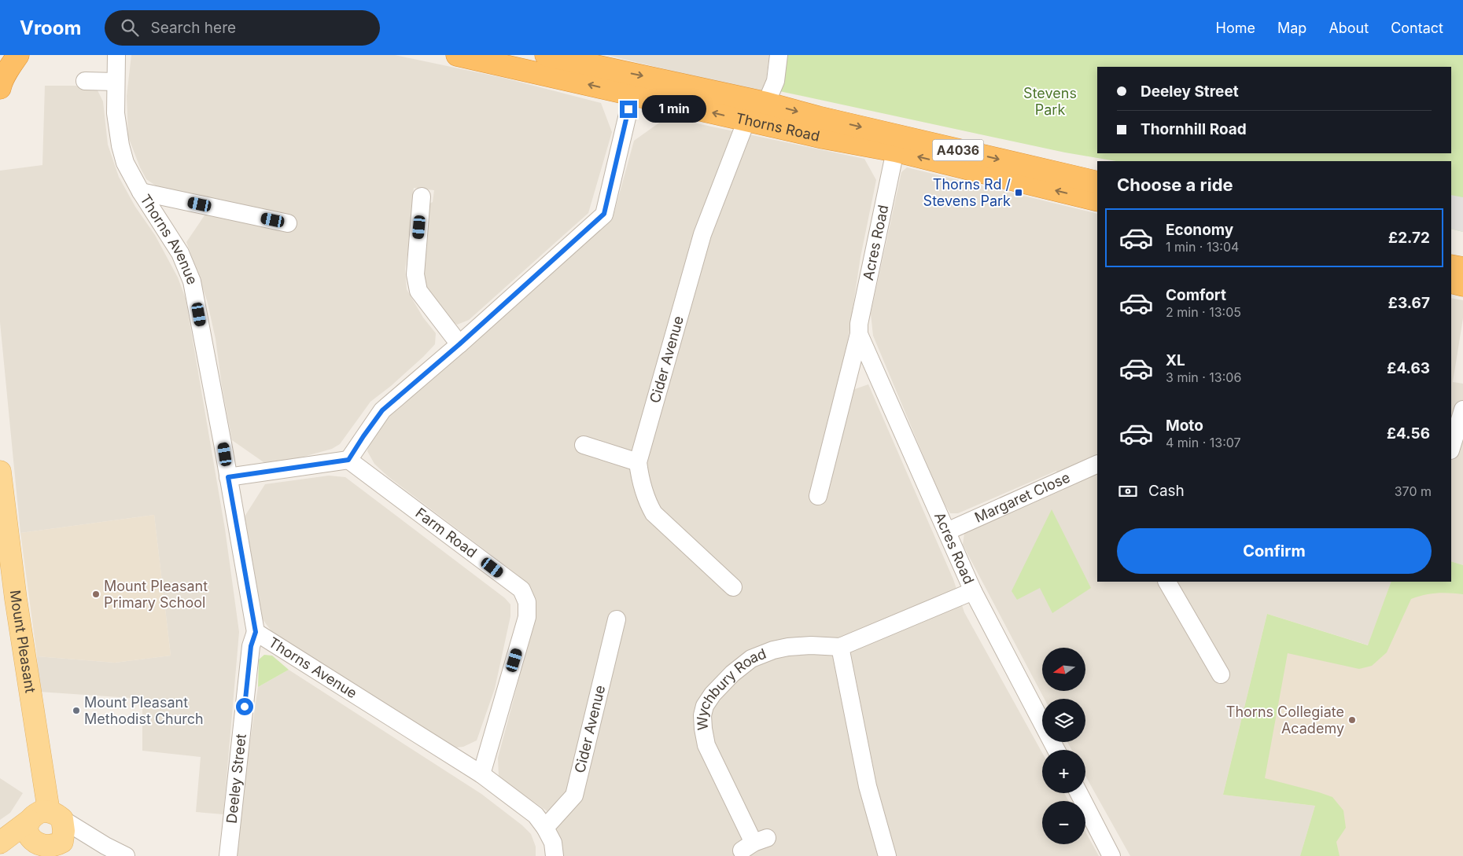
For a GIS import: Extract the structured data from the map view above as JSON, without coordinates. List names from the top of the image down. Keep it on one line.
{"streets":{"highway":["Thorns Road","A4036"],"main road":["Mount Pleasant"],"street":["Thorns Avenue","Acres Road","Cider Avenue","Margaret Close","Farm Road","Wychbury Road","Deeley Street"]},"crossings":[["Thorns Road","Acres Road"],["Thorns Road","Cider Avenue"],["Thorns Avenue","Cider Avenue"],["Thorns Avenue","Farm Road"],["Thorns Avenue","Deeley Street"],["Acres Road","Margaret Close"],["Acres Road","Wychbury Road"]],"parks":["Stevens Park"],"places":{"transit":["Thorns Rd / Stevens Park"],"other":["Mount Pleasant Primary School","Mount Pleasant Methodist Church","Thorns Collegiate Academy"]},"north":"left","page":{"header":"Vroom","search":"Search here","nav":["Home","Map","About","Contact"],"banner":["Deeley Street","Thornhill Road"],"bubble":"1 min","heading":"Choose a ride","list":[{"name":"Economy","note":"1 min · 13:04","value":"£2.72"},{"name":"Comfort","note":"2 min · 13:05","value":"£3.67"},{"name":"XL","note":"3 min · 13:06","value":"£4.63"},{"name":"Moto","note":"4 min · 13:07","value":"£4.56"}],"pay":["Cash","370 m"],"buttons":"Confirm","map_buttons":["+","−"]}}
